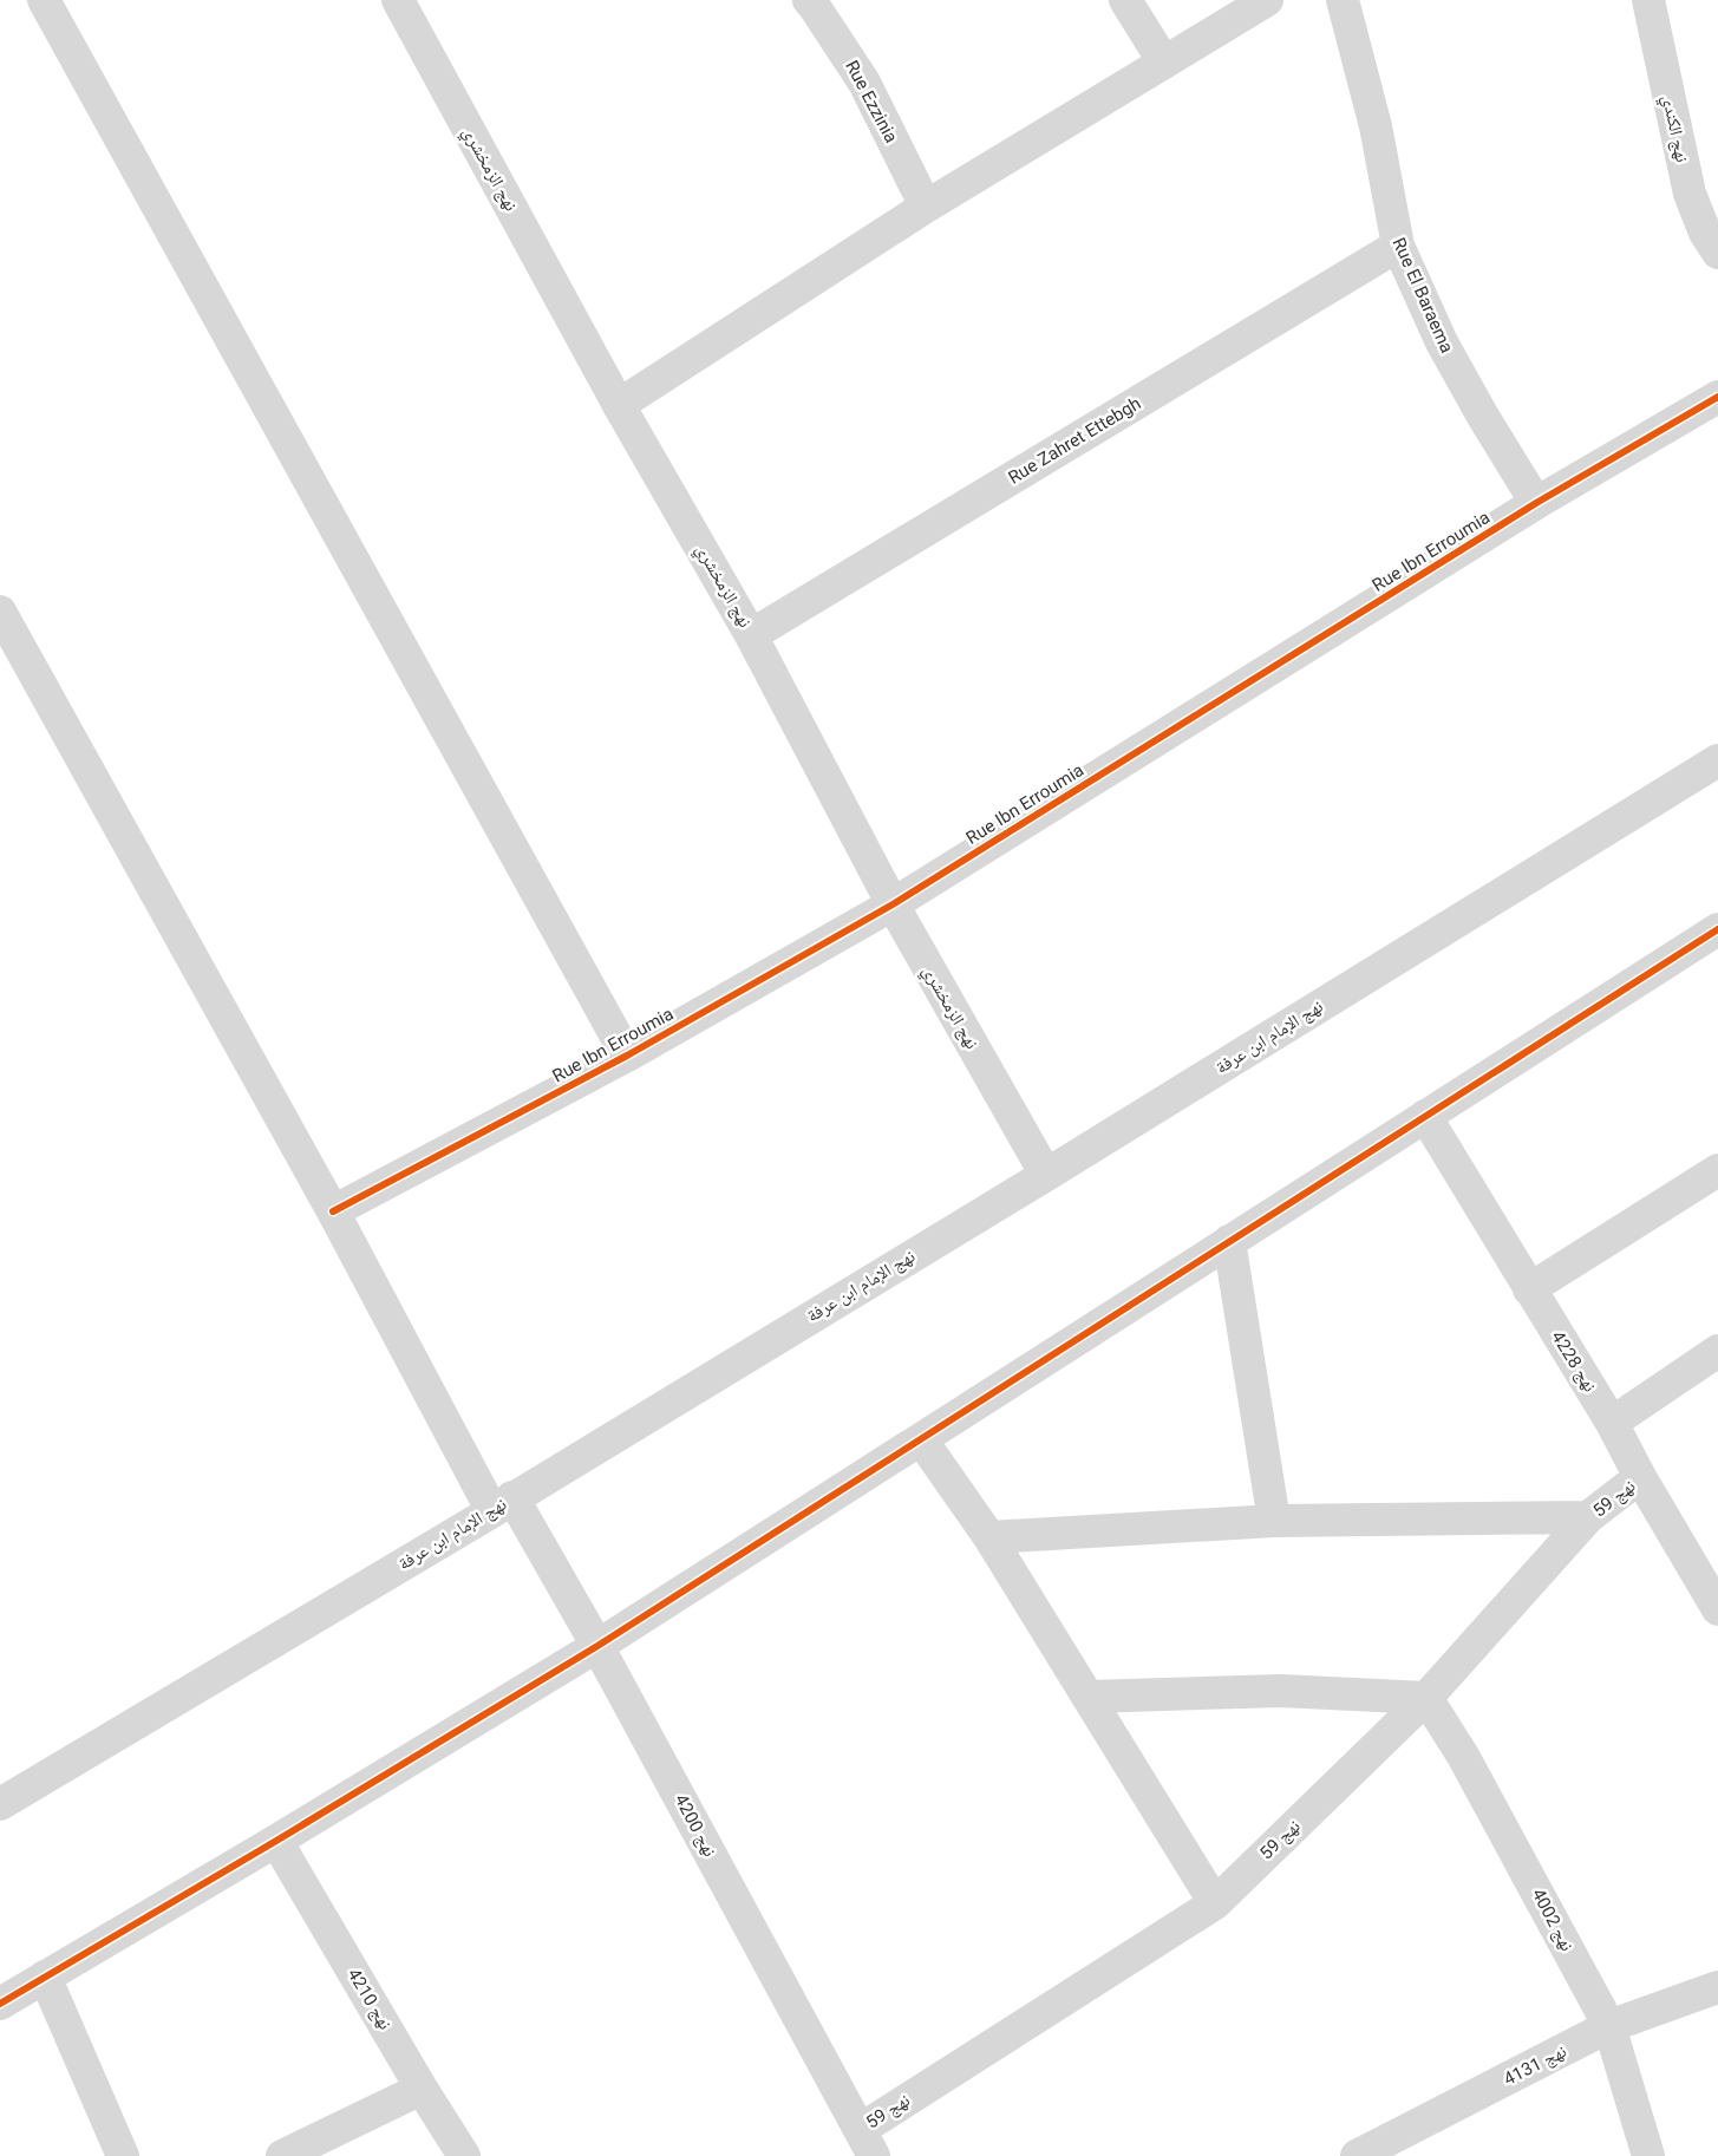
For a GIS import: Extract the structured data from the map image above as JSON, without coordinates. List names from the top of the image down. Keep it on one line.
{"streets":{"street":["Rue Ezzinia","نهج الكندي","نهج الزمخشري","Rue El Baraema","Rue Zahret Ettebgh","Rue Ibn Erroumia","نهج الإمام ابن عرفة","نهج 4228","نهج 59","نهج 4200","نهج 4002","نهج 4210","نهج 4131"]},"crossings":[["نهج الزمخشري","Rue Zahret Ettebgh"],["نهج الزمخشري","Rue Ibn Erroumia"],["نهج الزمخشري","نهج الإمام ابن عرفة"],["Rue El Baraema","Rue Zahret Ettebgh"],["Rue El Baraema","Rue Ibn Erroumia"],["Rue Ibn Erroumia","نهج 4200"],["نهج الإمام ابن عرفة","نهج 4200"],["نهج 4228","نهج 59"],["نهج 59","نهج 4200"],["نهج 59","نهج 4002"],["نهج 4002","نهج 4131"]]}
